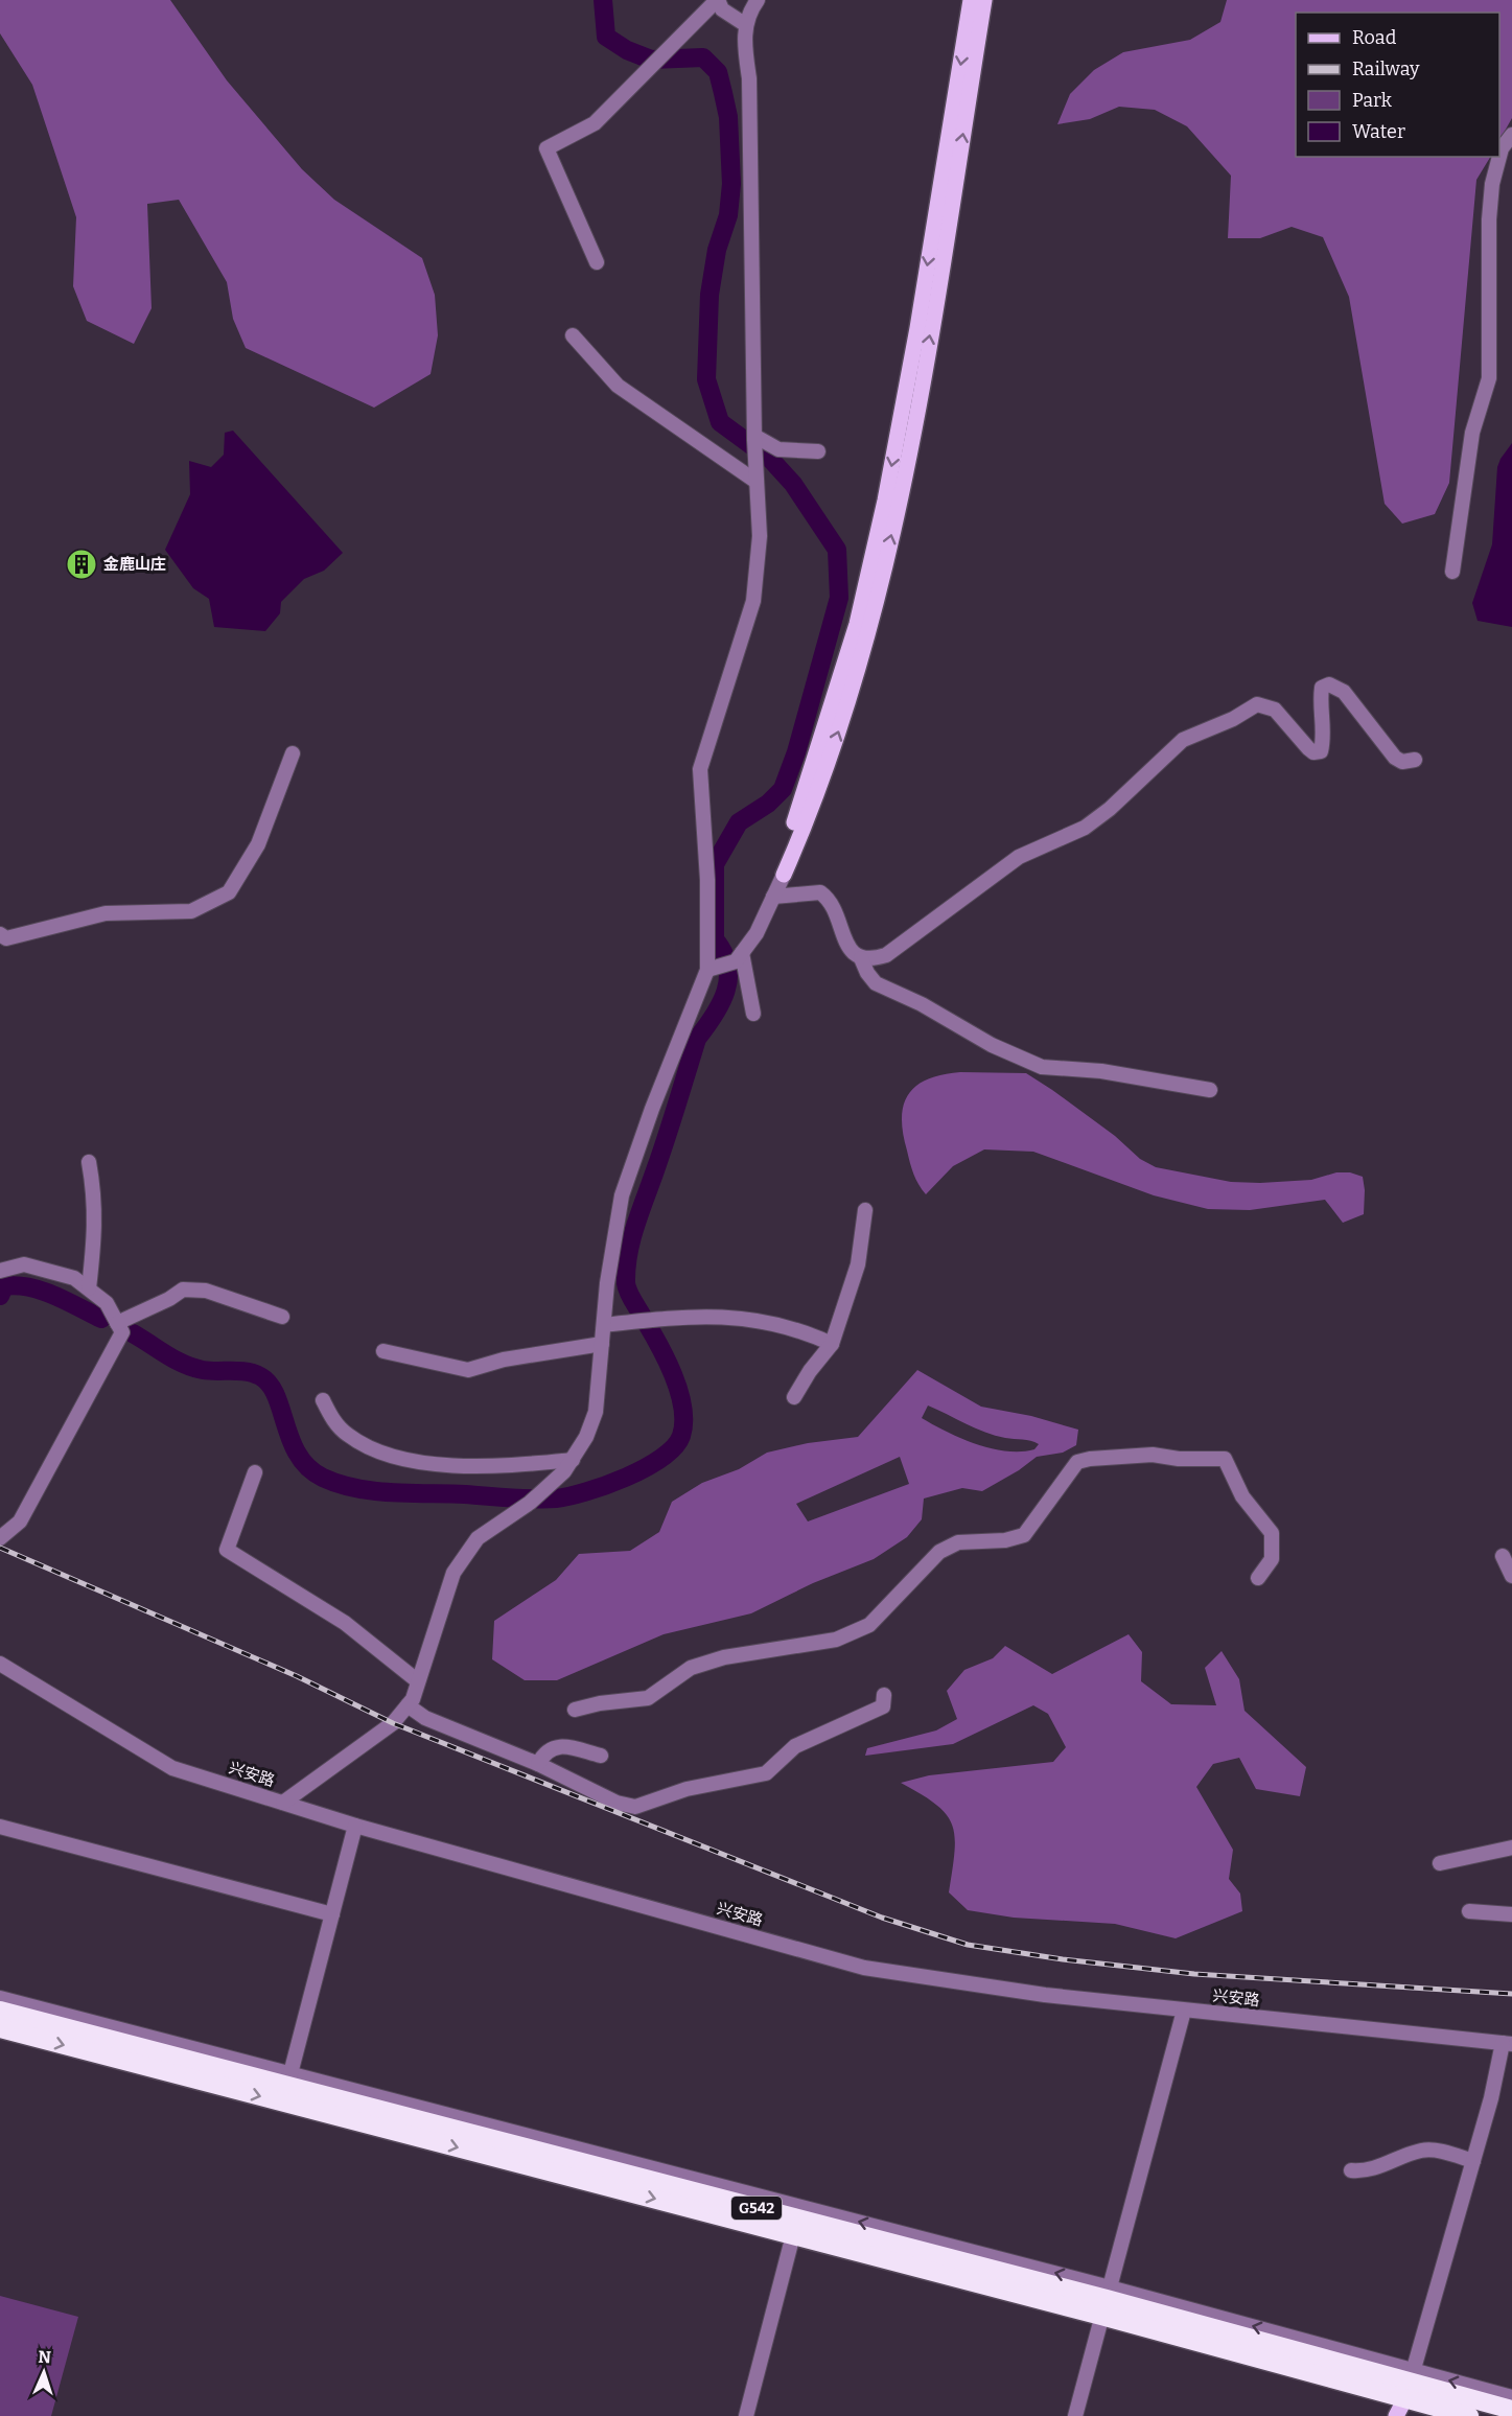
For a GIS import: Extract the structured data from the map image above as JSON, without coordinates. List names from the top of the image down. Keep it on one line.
{"streets":{"highway":["G542"],"street":["兴安路"]},"places":{"building":["金鹿山庄"]},"legend":["Road","Railway","Park","Water"],"north":"top"}
